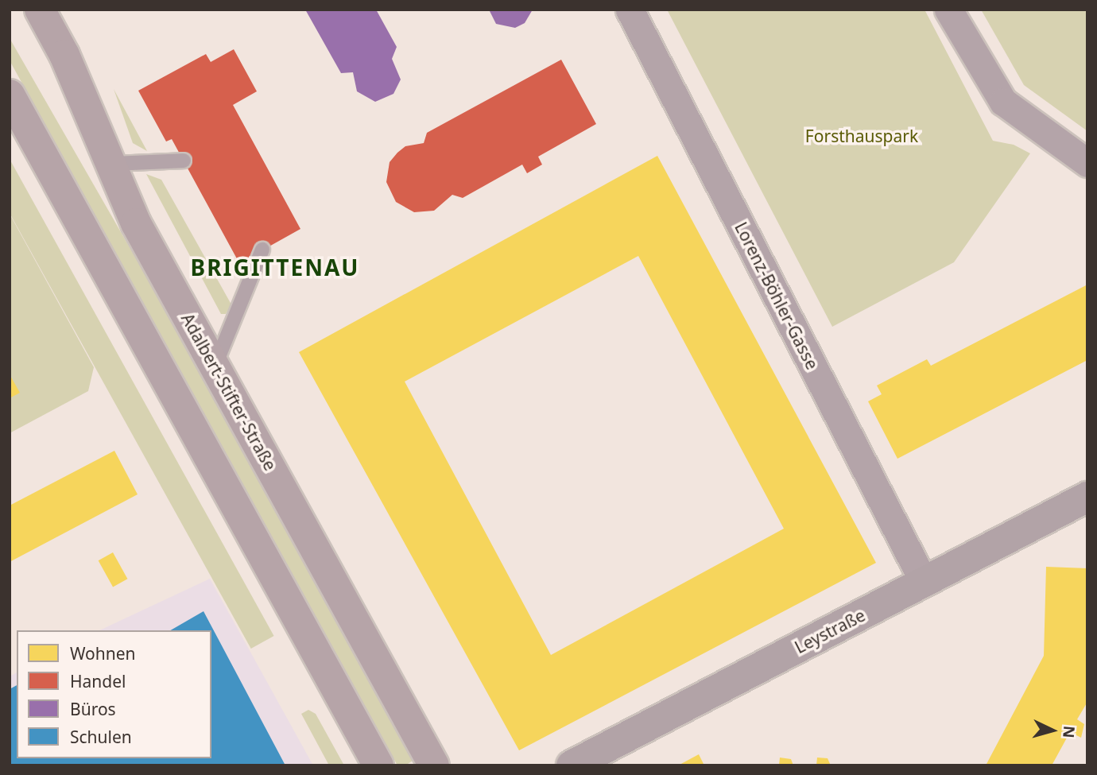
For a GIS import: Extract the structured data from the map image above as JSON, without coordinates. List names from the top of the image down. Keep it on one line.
{"streets":{"main road":["Adalbert-Stifter-Straße"],"street":["Lorenz-Böhler-Gasse","Leystraße"]},"crossings":[["Lorenz-Böhler-Gasse","Leystraße"]],"districts":["BRIGITTENAU"],"parks":["Forsthauspark"],"legend":["Wohnen","Handel","Büros","Schulen"],"north":"right"}
